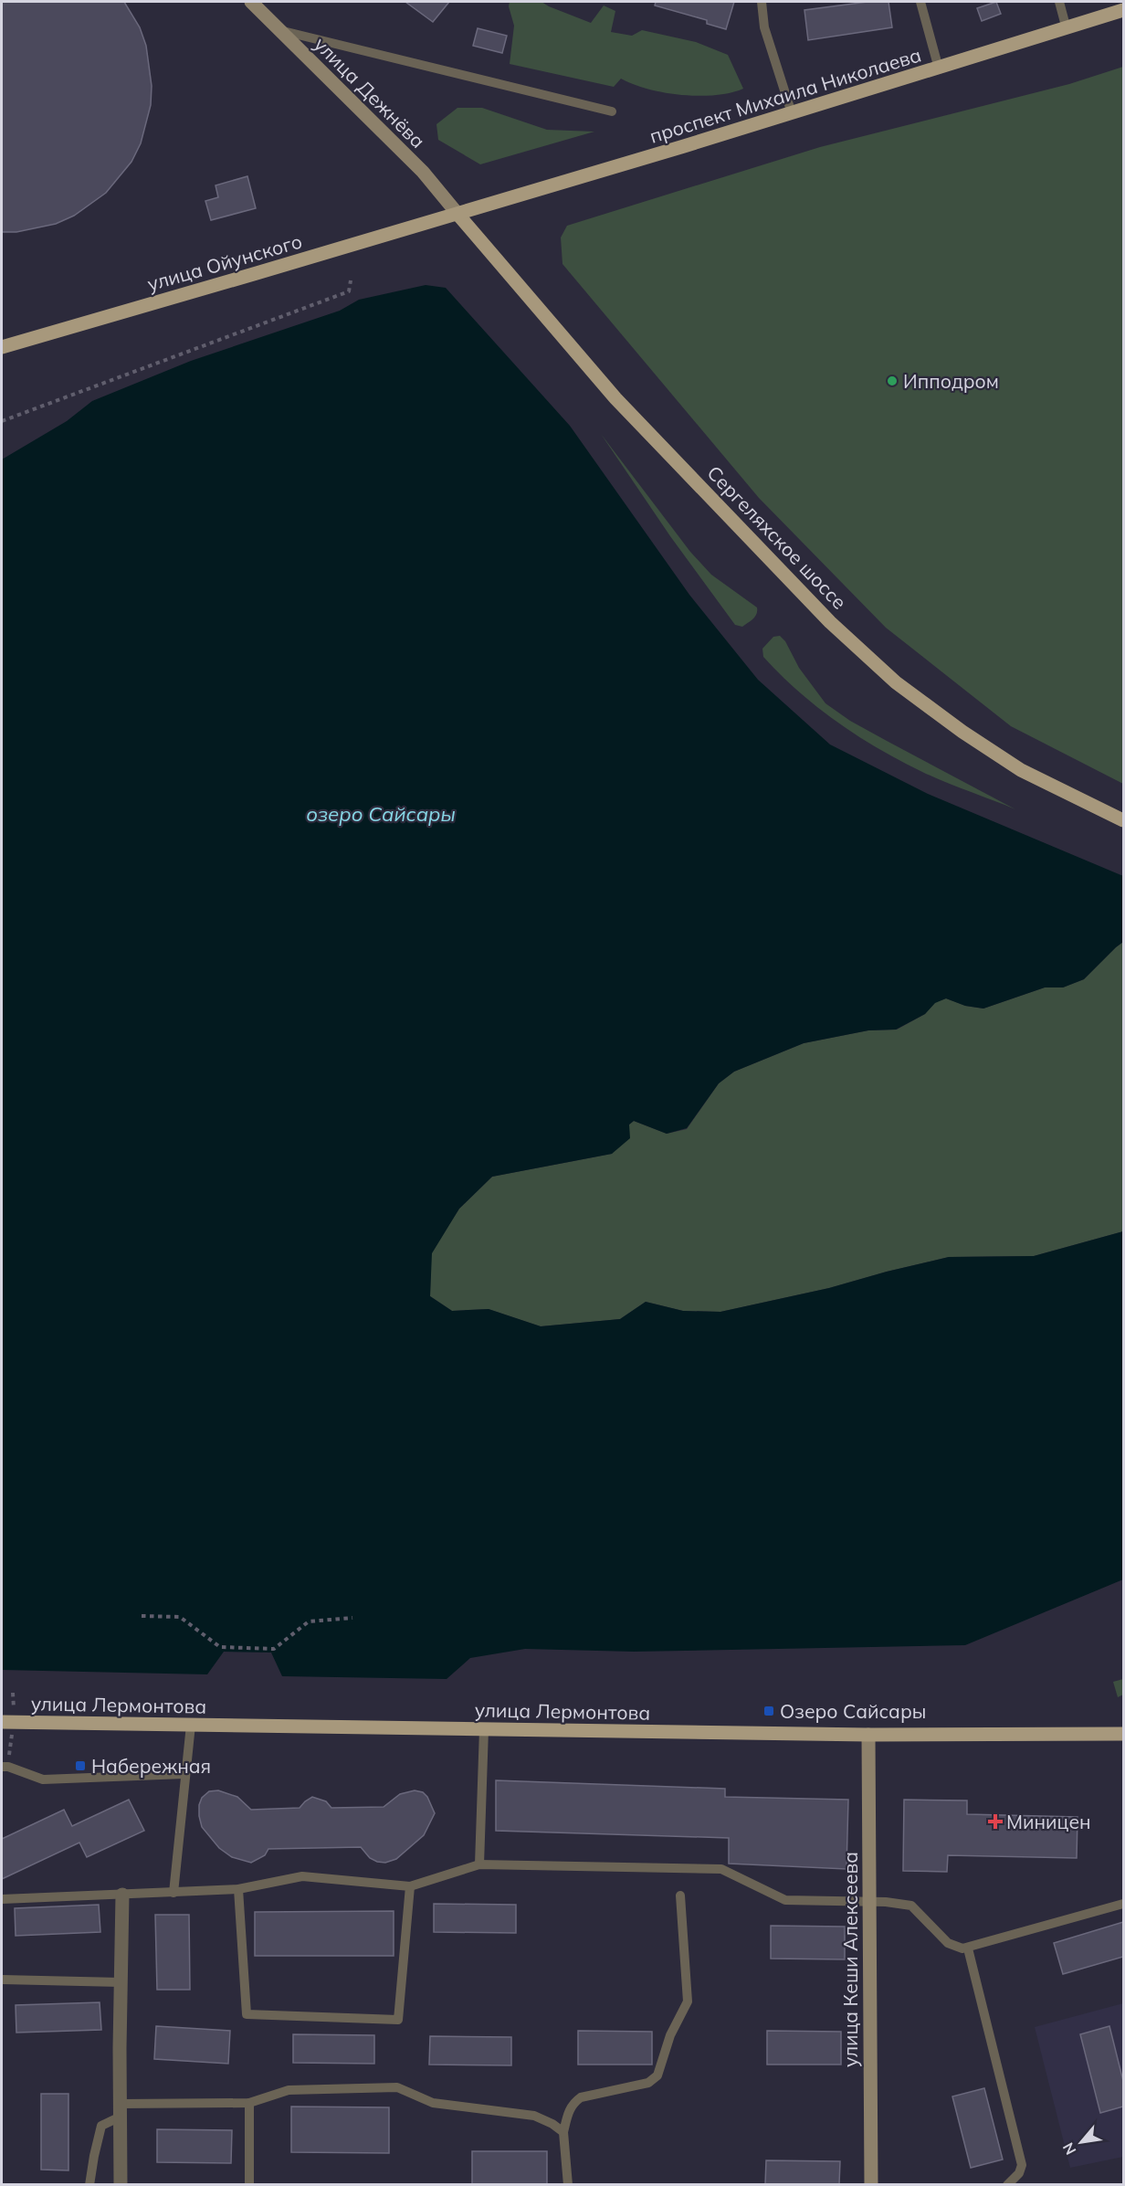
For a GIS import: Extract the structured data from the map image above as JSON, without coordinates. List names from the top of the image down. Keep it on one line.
{"streets":{"main road":["улица Дежнёва","проспект Михаила Николаева","улица Ойунского","Сергеляхское шоссе","улица Лермонтова","улица Кеши Алексеева"]},"crossings":[["улица Дежнёва","проспект Михаила Николаева"],["улица Дежнёва","улица Ойунского"],["улица Дежнёва","Сергеляхское шоссе"],["проспект Михаила Николаева","улица Ойунского"],["проспект Михаила Николаева","Сергеляхское шоссе"],["улица Ойунского","Сергеляхское шоссе"],["улица Лермонтова","улица Кеши Алексеева"]],"water":["озеро Сайсары"],"places":{"other":["Ипподром"],"transit":["Озеро Сайсары","Набережная"],"health":["Миницен"]},"north":"bottom left"}
